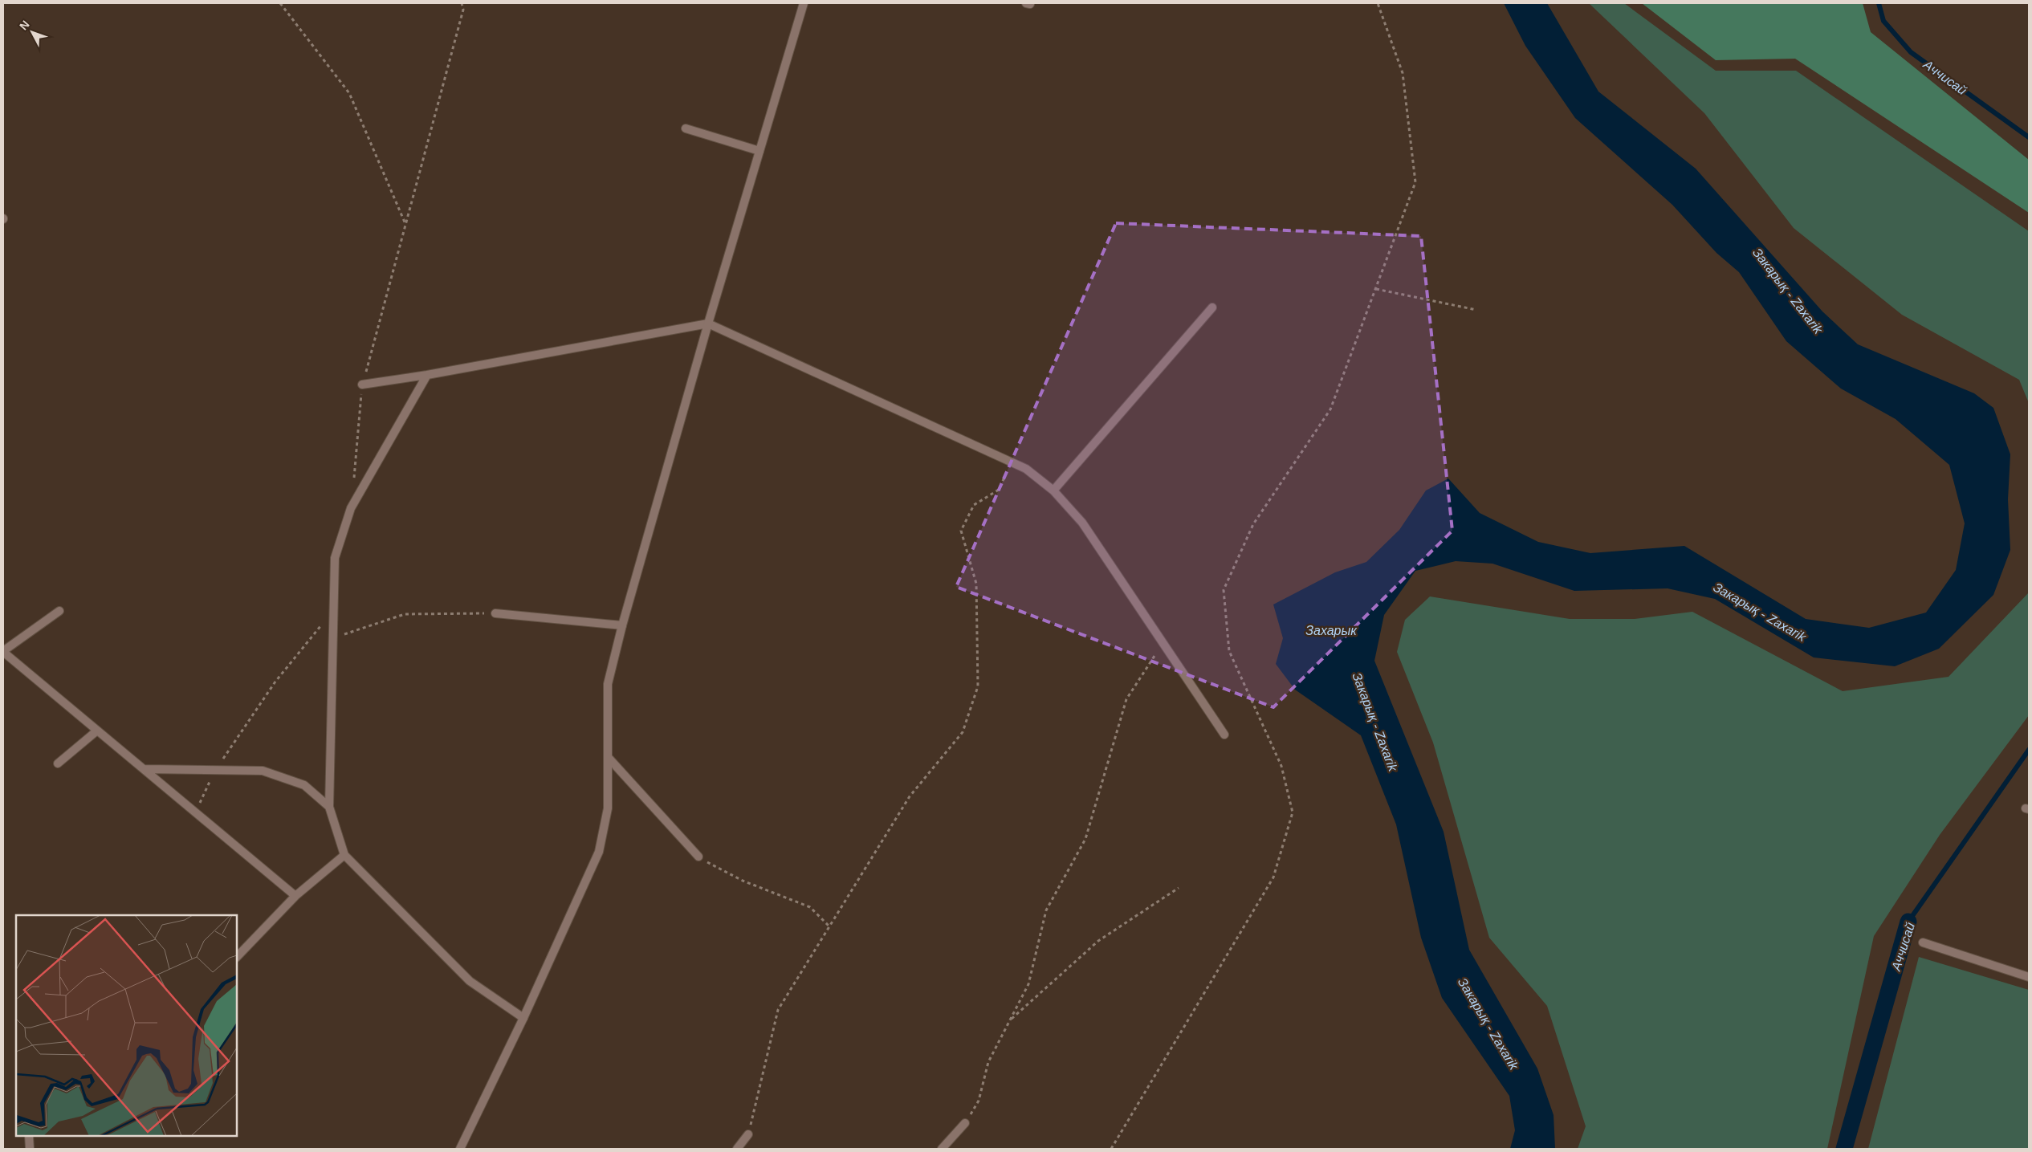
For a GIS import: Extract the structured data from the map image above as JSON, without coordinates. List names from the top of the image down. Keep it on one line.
{"water":["Аччисай","Закарық - Zaxarik","Захарык"],"north":"top left"}
